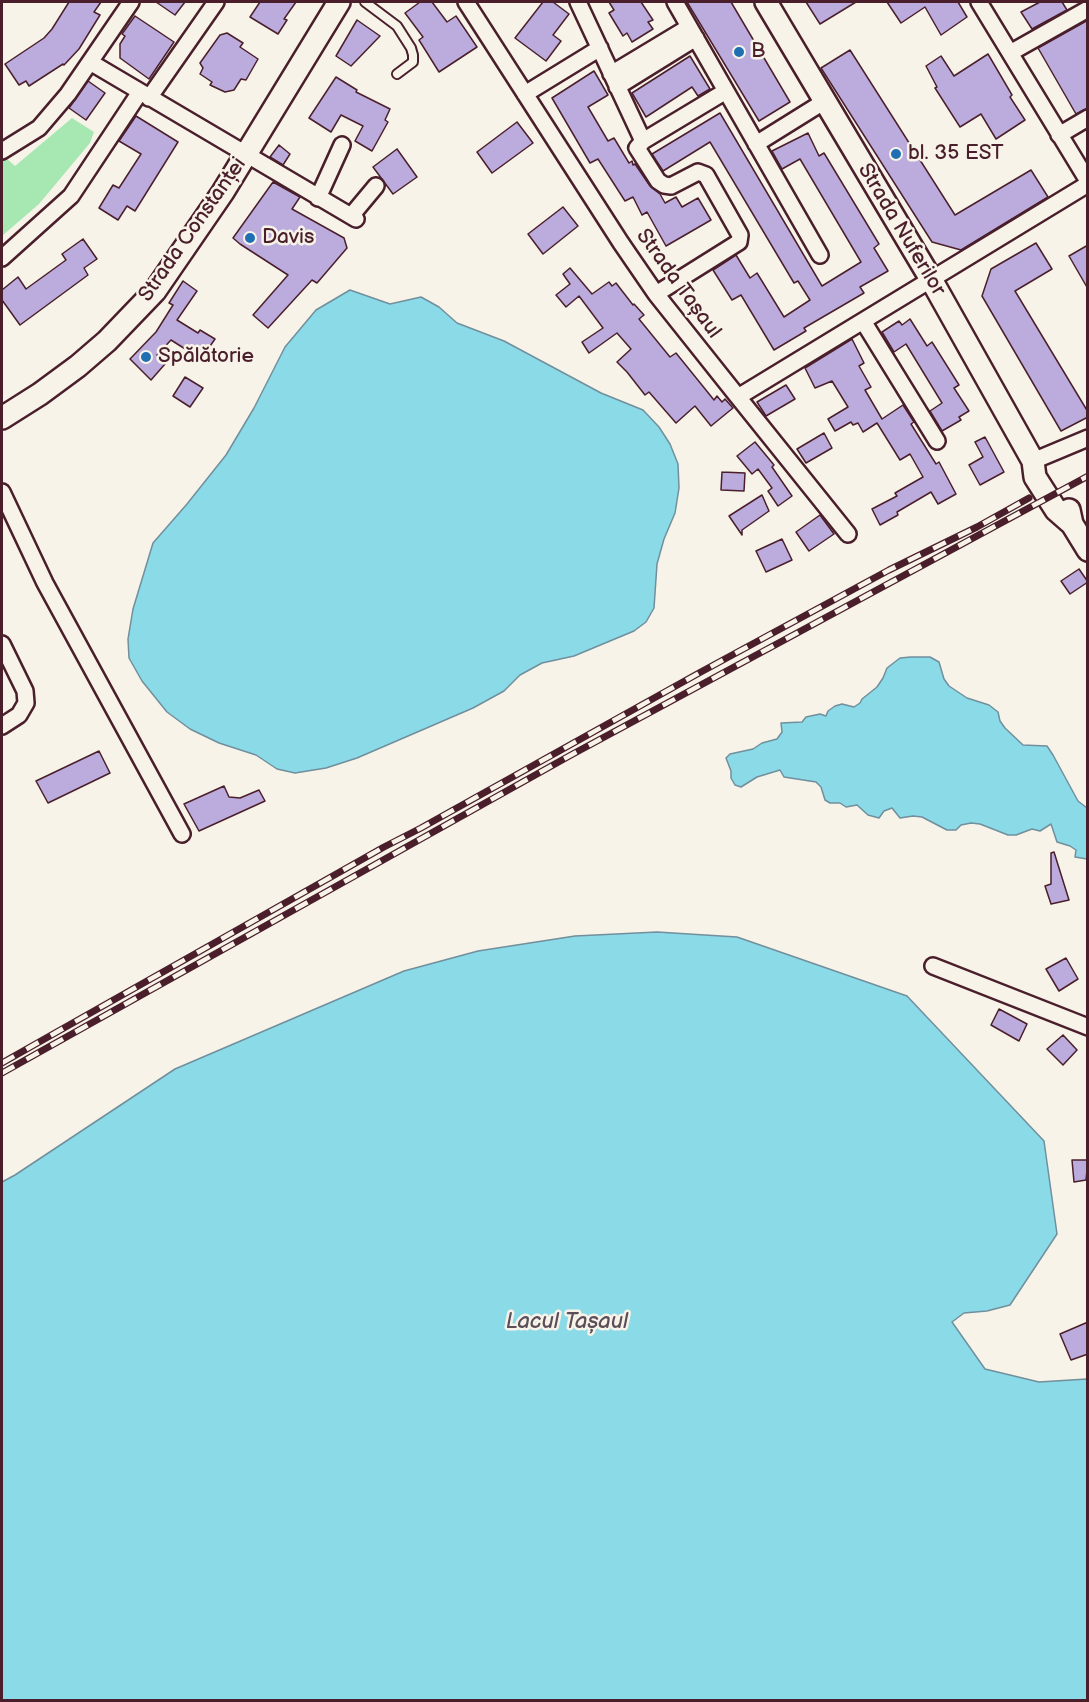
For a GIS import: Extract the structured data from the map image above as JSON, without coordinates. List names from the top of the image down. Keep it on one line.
{"streets":{"street":["Strada Constanței","Strada Nuferilor","Strada Tașaul"]},"water":["Lacul Tașaul"],"places":["B","bl. 35 EST","Davis","Spălătorie"]}
